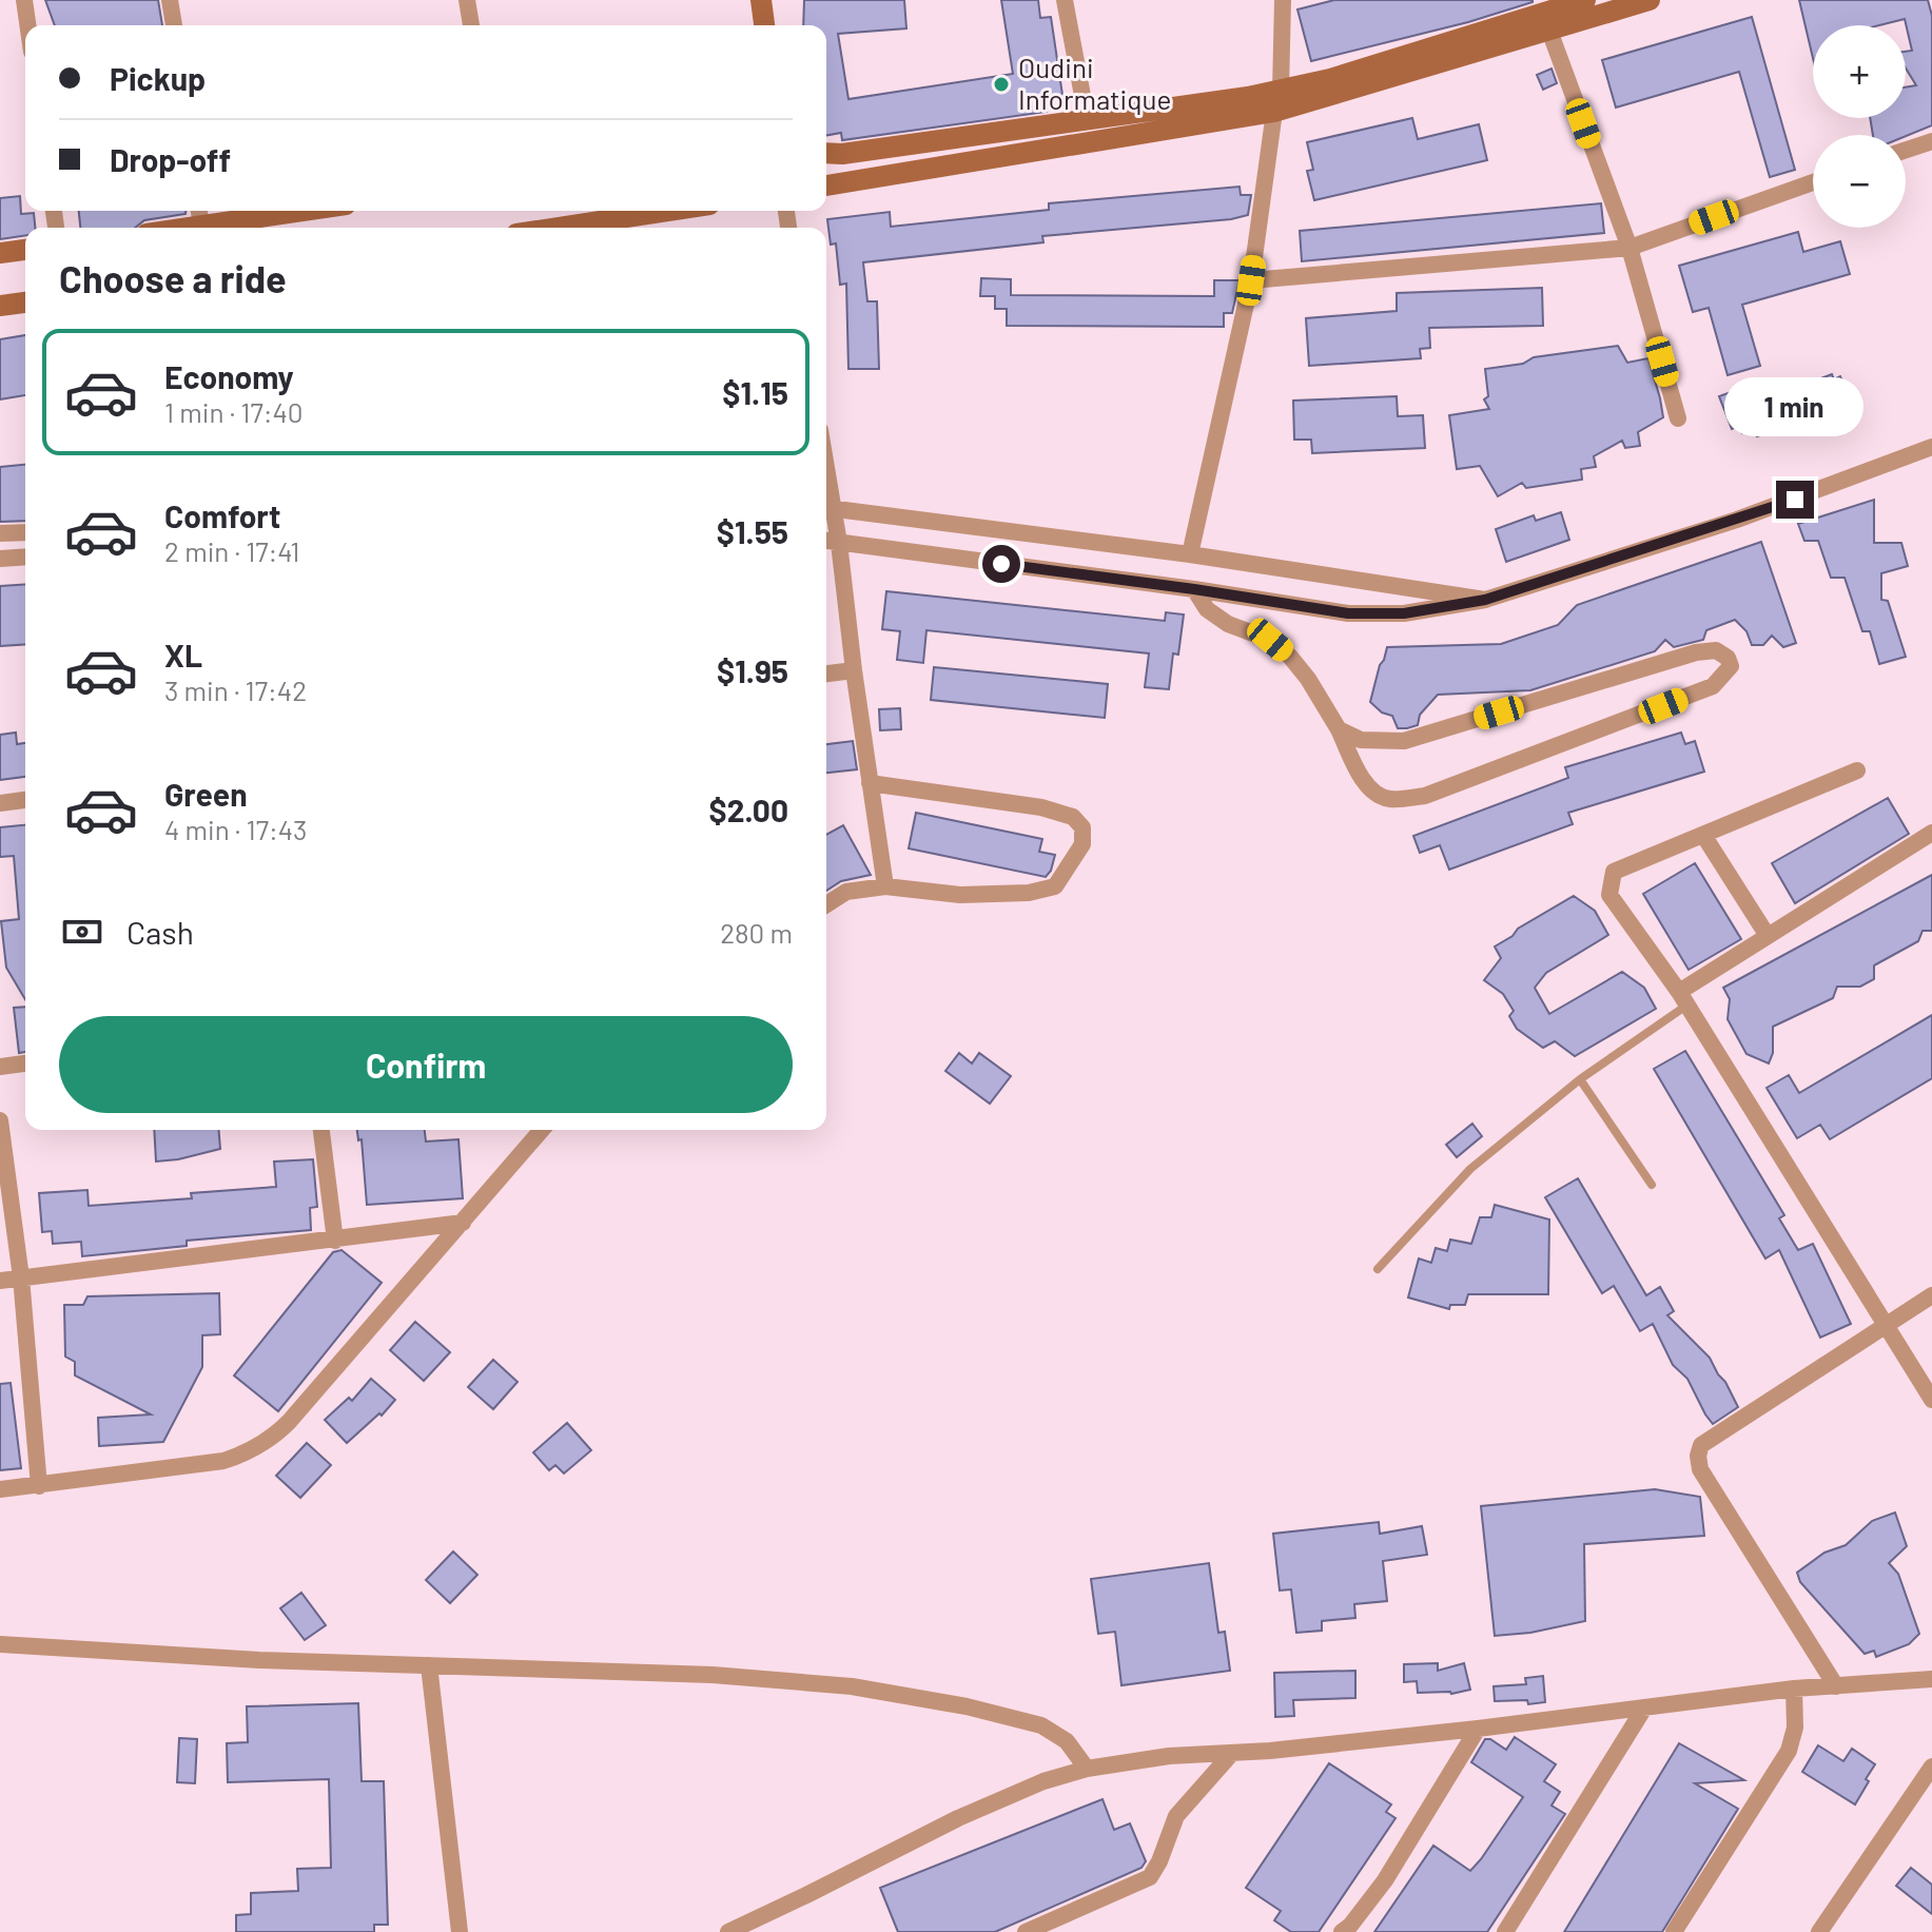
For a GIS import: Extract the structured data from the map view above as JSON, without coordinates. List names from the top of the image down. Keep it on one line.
{"places":["Oudini Informatique"],"page":{"map_buttons":["+","−"],"banner":["Pickup","Drop-off"],"heading":"Choose a ride","list":[{"name":"Economy","note":"1 min · 17:40","value":"$1.15"},{"name":"Comfort","note":"2 min · 17:41","value":"$1.55"},{"name":"XL","note":"3 min · 17:42","value":"$1.95"},{"name":"Green","note":"4 min · 17:43","value":"$2.00"}],"bubble":"1 min","pay":["Cash","280 m"],"buttons":"Confirm"}}
